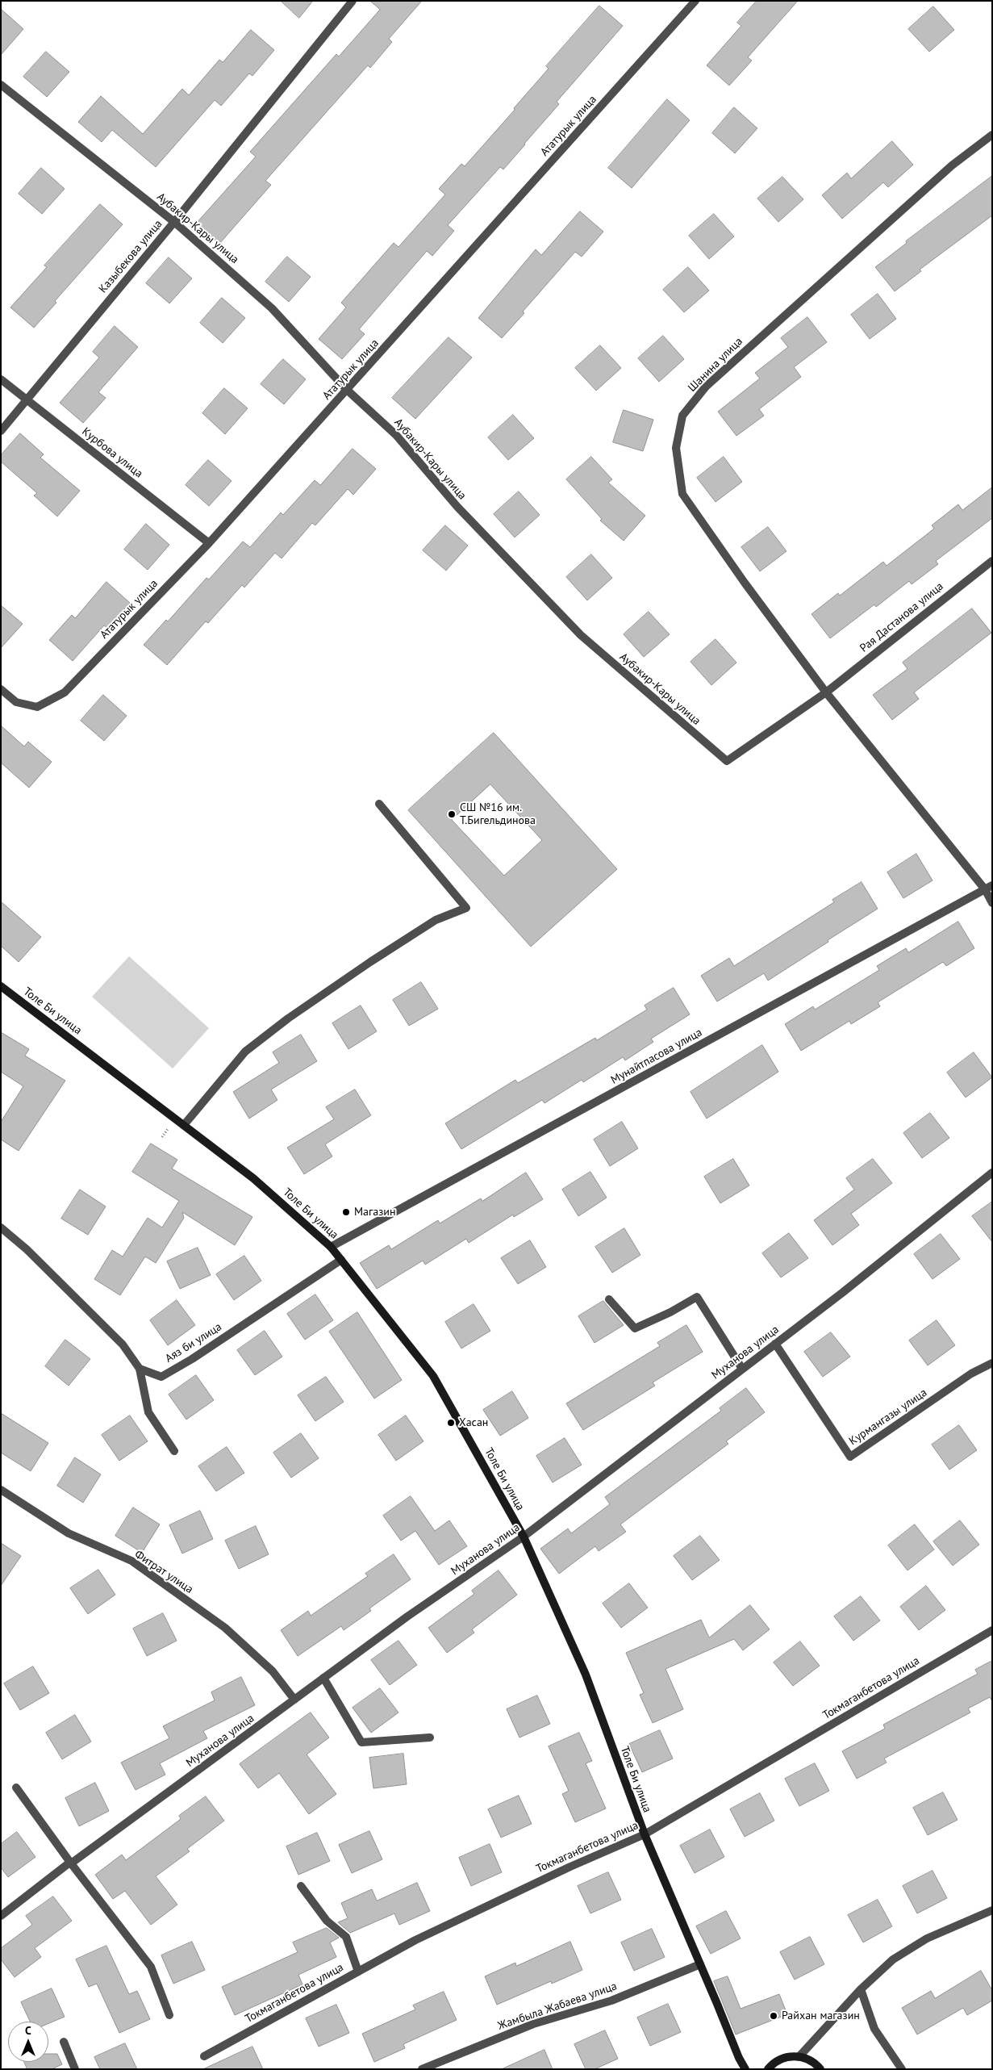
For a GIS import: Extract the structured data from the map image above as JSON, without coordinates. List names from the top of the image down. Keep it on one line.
{"streets":{"street":["Ататурык улица","Аубакир-Кары улица","Казыбекова улица","Шанина улица","Курбова улица","Рая Дастанова улица","Толе Би улица","Мунайтпасова улица","Аяз би улица","Муханова улица","Курмангазы улица","Фитрат улица","Токмаганбетова улица","Жамбыла Жабаева улица"]},"crossings":[["Ататурык улица","Аубакир-Кары улица"],["Ататурык улица","Курбова улица"],["Аубакир-Кары улица","Казыбекова улица"],["Аубакир-Кары улица","Шанина улица"],["Аубакир-Кары улица","Рая Дастанова улица"],["Казыбекова улица","Курбова улица"],["Шанина улица","Рая Дастанова улица"],["Шанина улица","Мунайтпасова улица"],["Толе Би улица","Мунайтпасова улица"],["Толе Би улица","Аяз би улица"],["Толе Би улица","Муханова улица"],["Толе Би улица","Токмаганбетова улица"],["Толе Би улица","Жамбыла Жабаева улица"],["Муханова улица","Курмангазы улица"],["Муханова улица","Фитрат улица"]],"places":["СШ №16 им. Т.Бигельдинова","Магазин","Хасан","Райхан магазин"],"north":"top"}
